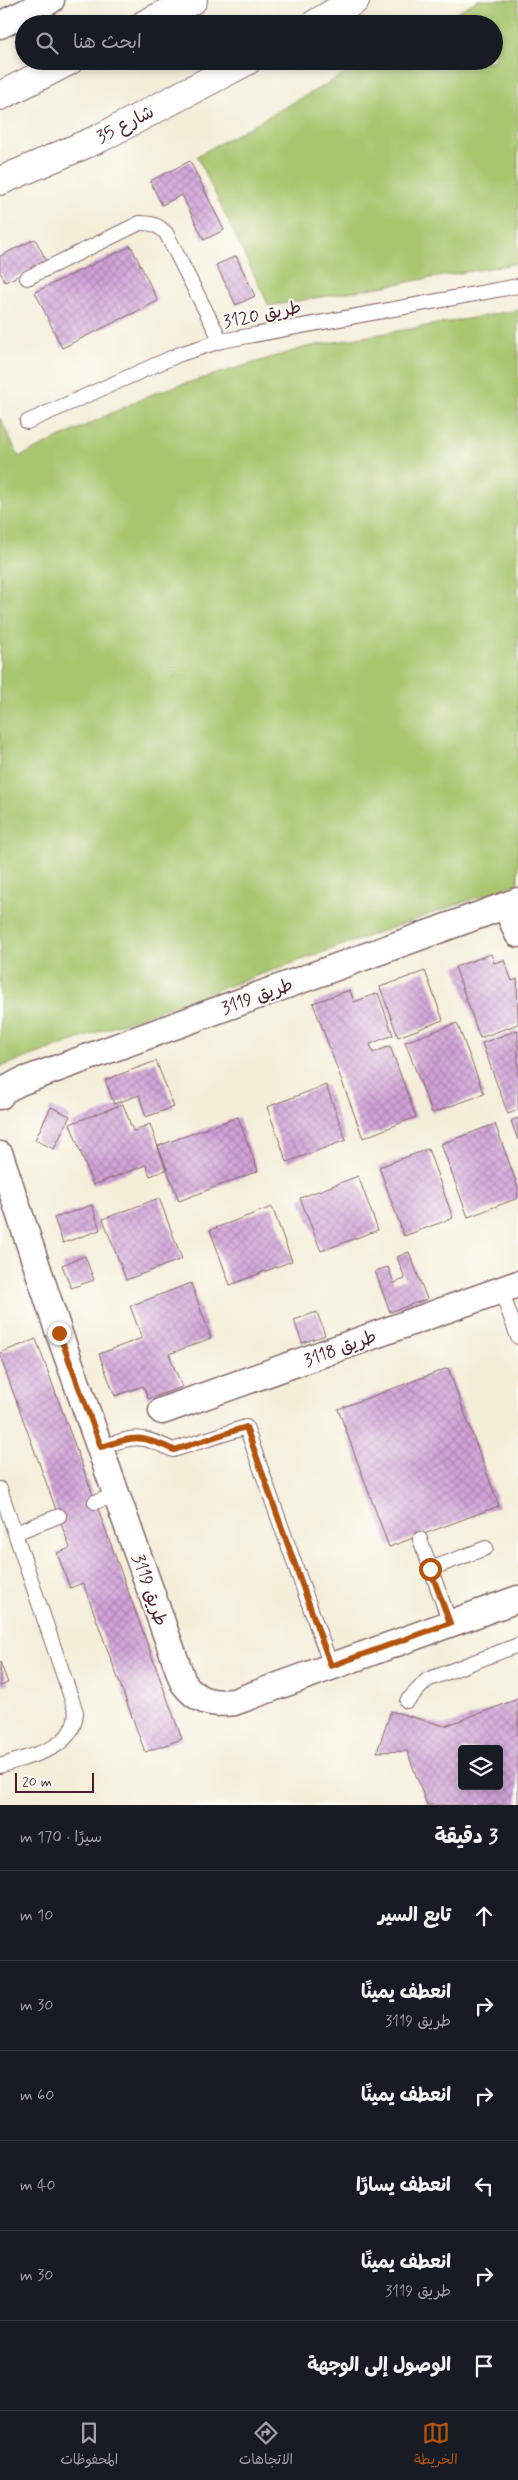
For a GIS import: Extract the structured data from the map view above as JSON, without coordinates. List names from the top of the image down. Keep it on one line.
{"streets":{"main road":["شارع 35"],"street":["طريق 3119","طريق 3118"],"lane":["طريق 3120"]},"scale_bar":"20 m","page":{"search":"ابحث هنا","scale":"20 m","heading":["3 دقيقة","سيرًا · 170 m"],"list":[["تابع السير","10 m"],["انعطف يمينًا","طريق 3119","30 m"],["انعطف يمينًا","60 m"],["انعطف يسارًا","40 m"],["انعطف يمينًا","طريق 3119","30 m"],"الوصول إلى الوجهة"],"nav":["الخريطة","الاتجاهات","المحفوظات"]}}
